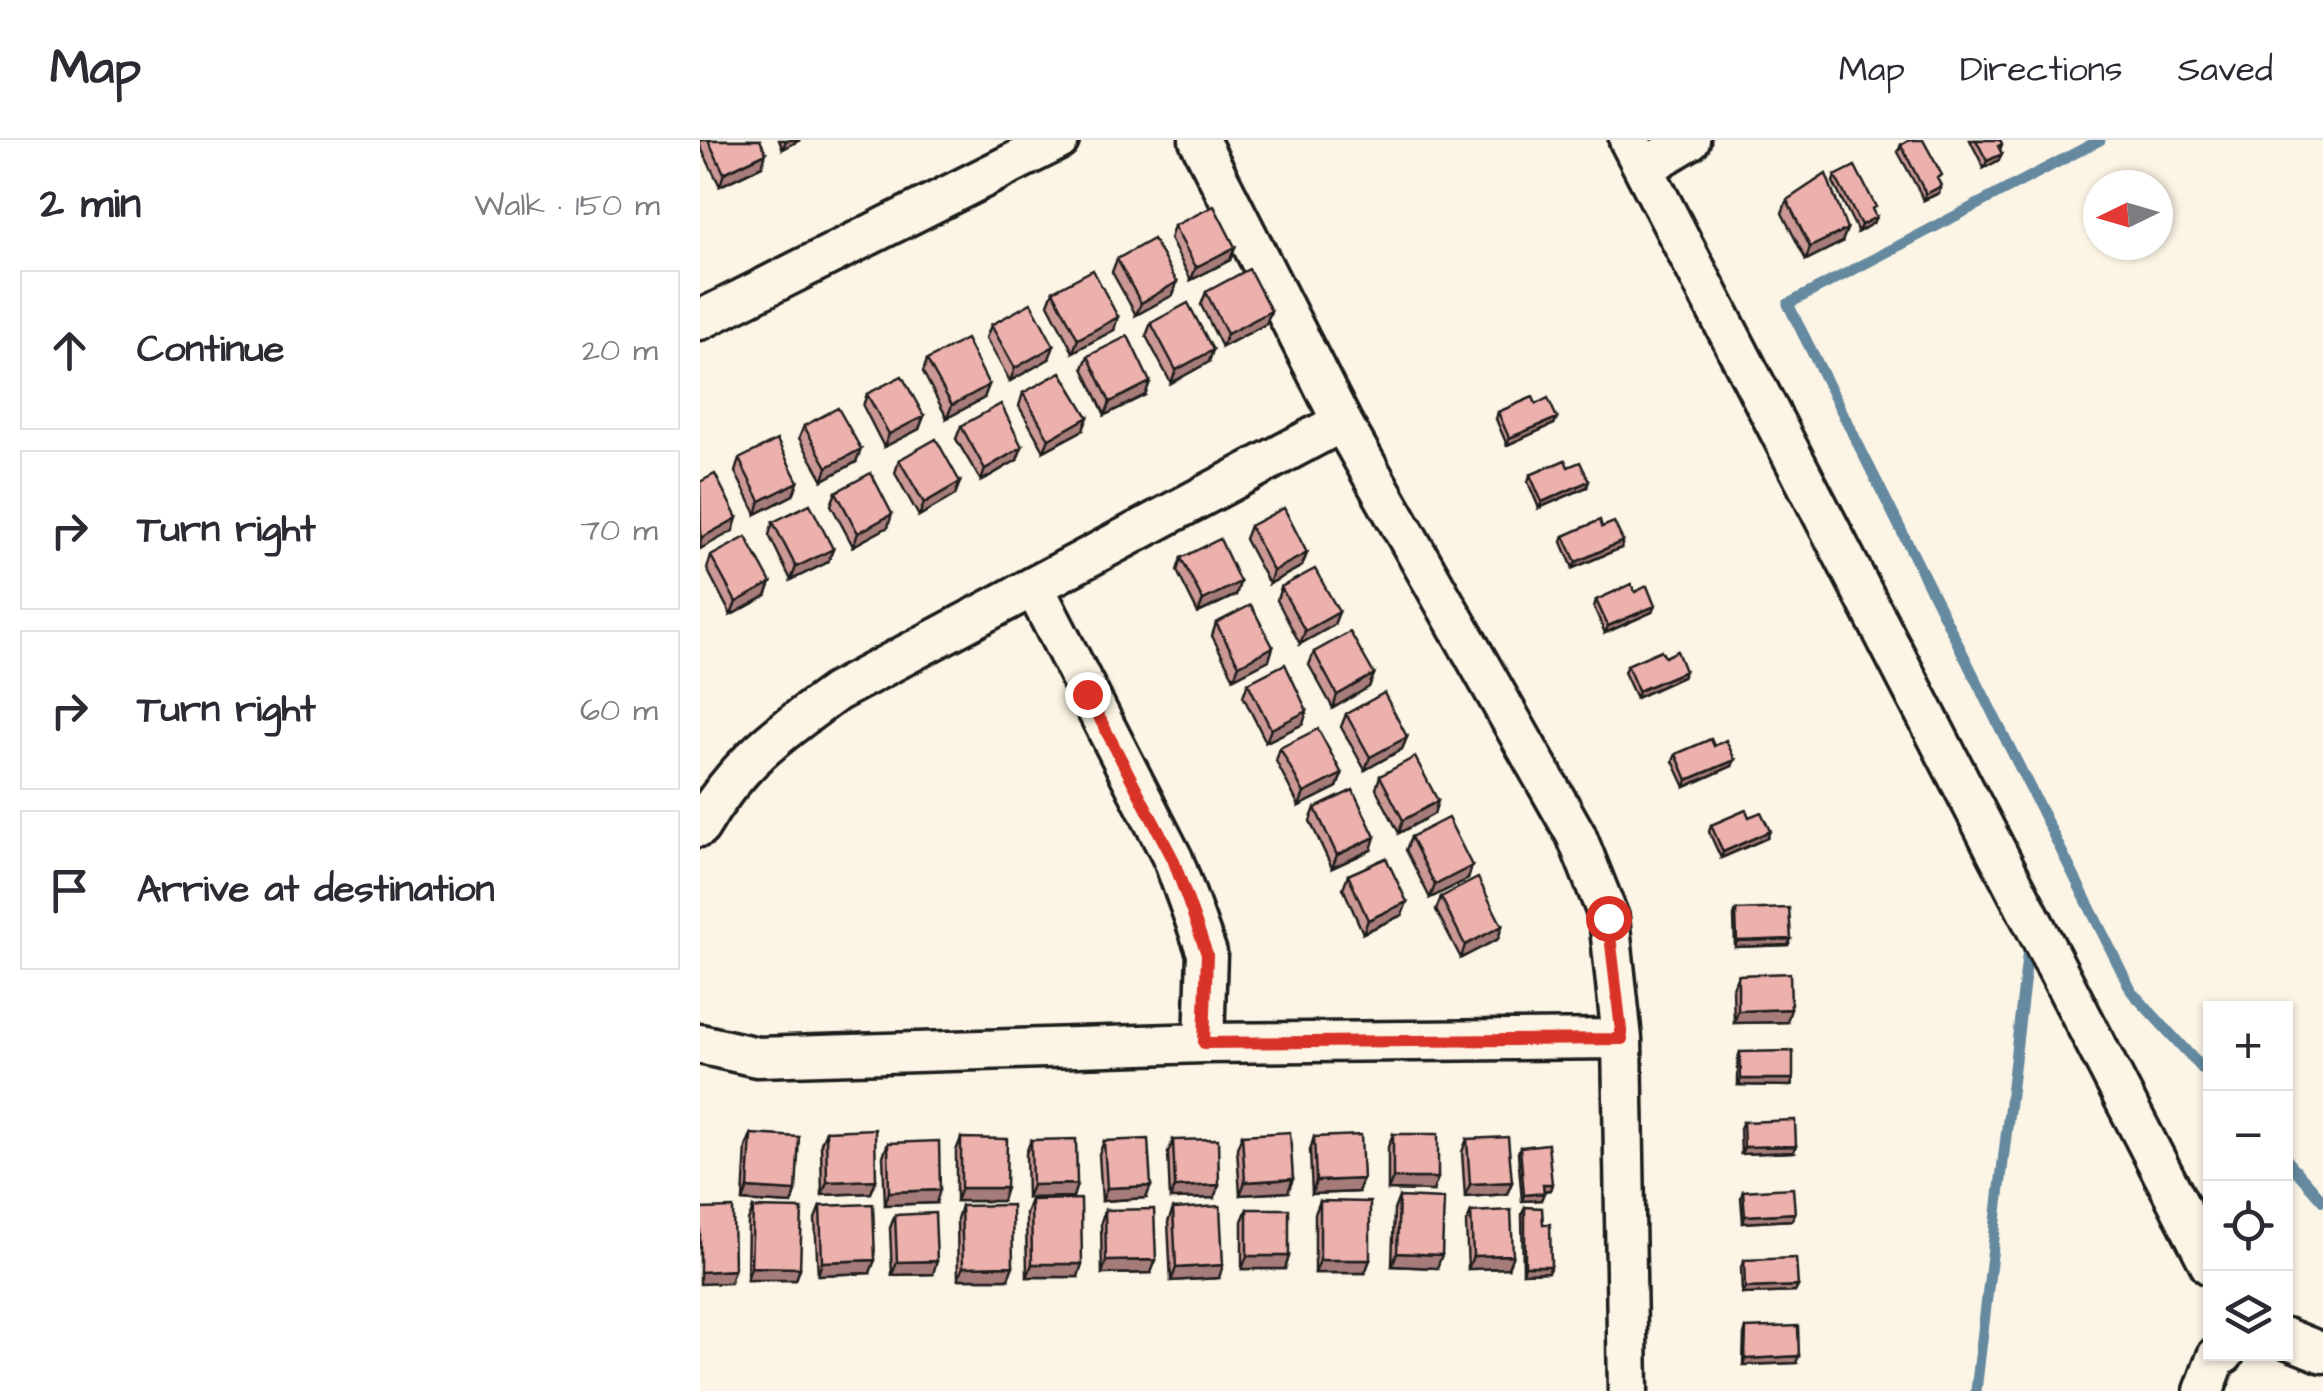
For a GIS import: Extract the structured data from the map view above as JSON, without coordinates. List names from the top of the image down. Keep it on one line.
{"north":"left","page":{"header":"Map","nav":["Map","Directions","Saved"],"heading":["2 min","Walk · 150 m"],"list":[["Continue","20 m"],["Turn right","70 m"],["Turn right","60 m"],"Arrive at destination"],"map_buttons":["+","−"]}}
